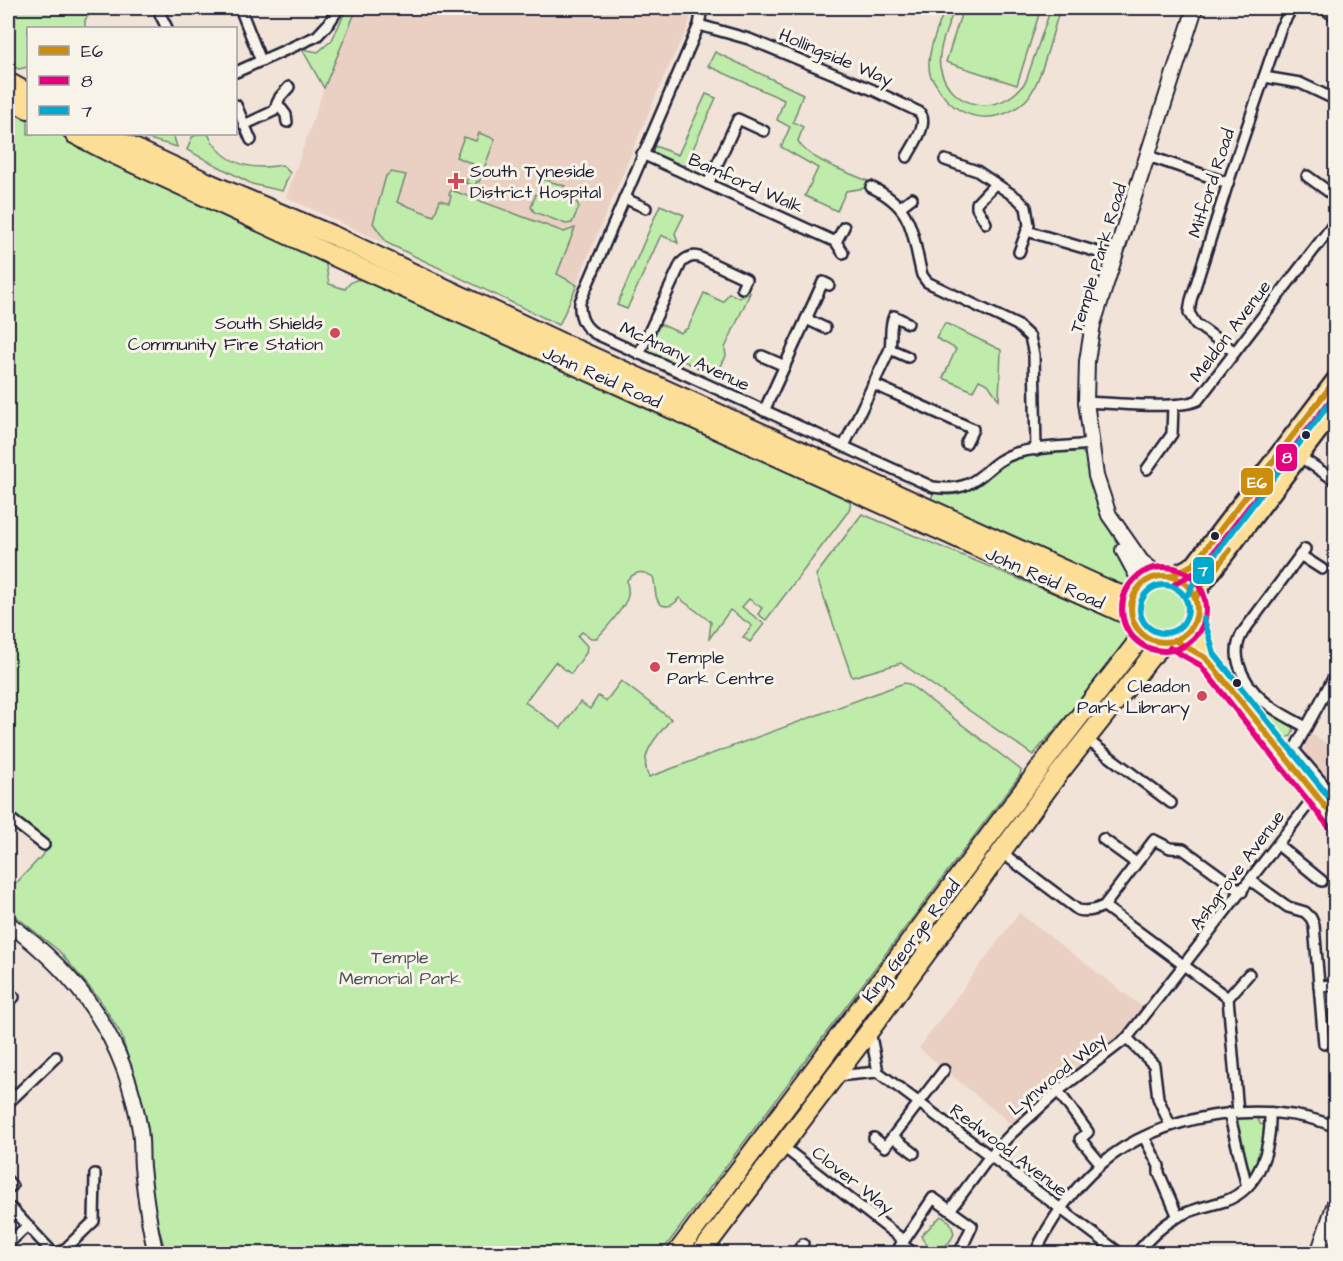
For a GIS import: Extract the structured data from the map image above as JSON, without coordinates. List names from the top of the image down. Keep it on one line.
{"streets":{"highway":["John Reid Road","King George Road"],"street":["Hollingside Way","Bamford Walk","Mitford Road","Temple Park Road","Meldon Avenue","McAnany Avenue","Ashgrove Avenue","Lynwood Way","Redwood Avenue","Clover Way"]},"crossings":[["Hollingside Way","McAnany Avenue"],["Bamford Walk","McAnany Avenue"],["Mitford Road","Meldon Avenue"],["Temple Park Road","Meldon Avenue"],["Temple Park Road","McAnany Avenue"],["Temple Park Road","John Reid Road"],["Temple Park Road","King George Road"],["John Reid Road","King George Road"],["Ashgrove Avenue","Lynwood Way"],["King George Road","Clover Way"],["Lynwood Way","Redwood Avenue"]],"parks":["Temple Memorial Park"],"places":{"health":["South Tyneside District Hospital"],"other":["South Shields Community Fire Station","Temple Park Centre","Cleadon Park Library"]},"lines":["transit line E6","transit line 8","transit line 7"],"legend":["E6","8","7"]}
